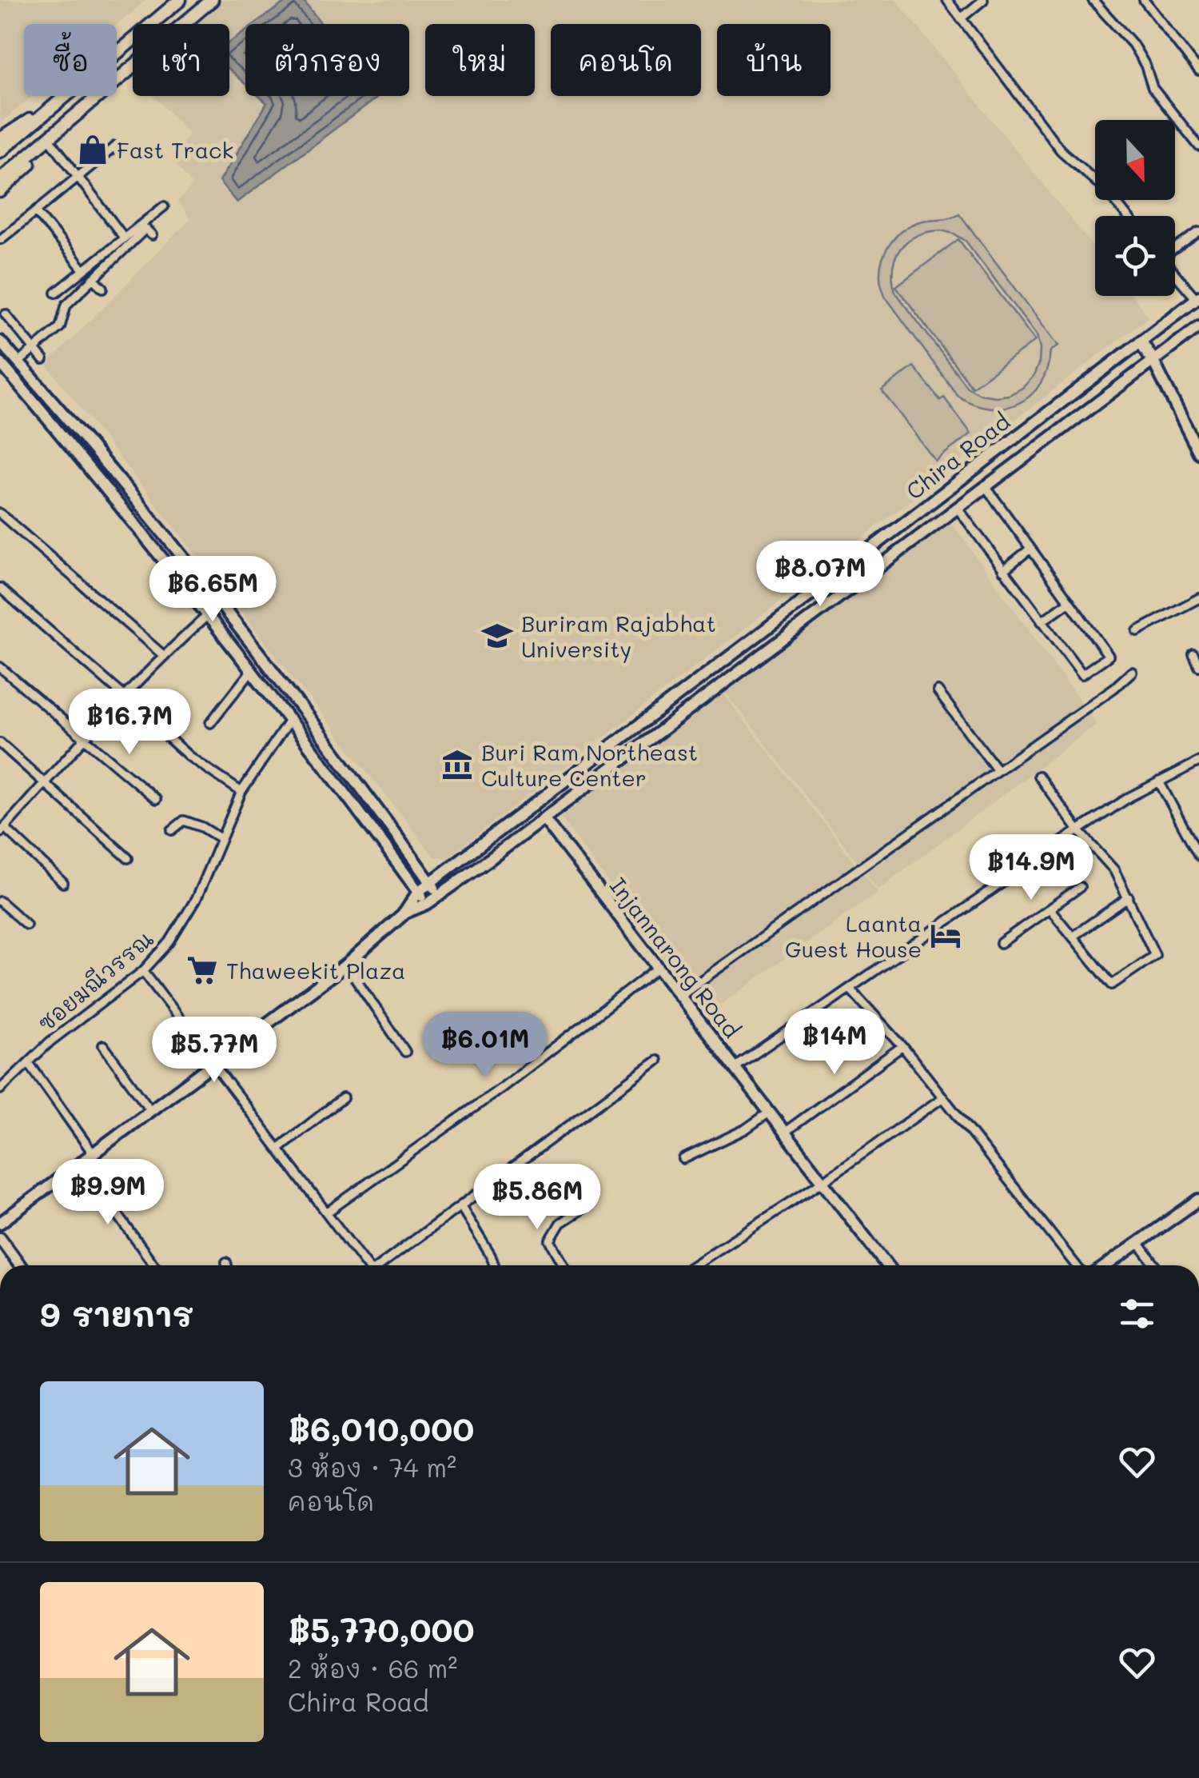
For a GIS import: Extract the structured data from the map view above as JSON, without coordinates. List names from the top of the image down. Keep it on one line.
{"streets":{"main road":["Chira Road","Injannarong Road"],"street":["ซอยมณีวรรณ"]},"crossings":[["Chira Road","Injannarong Road"]],"places":{"shop":["Fast Track"],"school or university":["Buriram Rajabhat University"],"museum":["Buri Ram Northeast Culture Center"],"hotel":["Laanta Guest House"],"supermarket":["Thaweekit Plaza"]},"north":"bottom","page":{"chip":["ซื้อ","เช่า","ตัวกรอง","ใหม่","คอนโด","บ้าน"],"price":["฿8.07M","฿6.65M","฿16.7M","฿14.9M","฿14M","฿6.01M","฿5.77M","฿9.9M","฿5.86M"],"heading":"9 รายการ","list":[{"name":"฿6,010,000","note":"3 ห้อง · 74 m² · คอนโด"},{"name":"฿5,770,000","note":"2 ห้อง · 66 m² · Chira Road"}]}}
